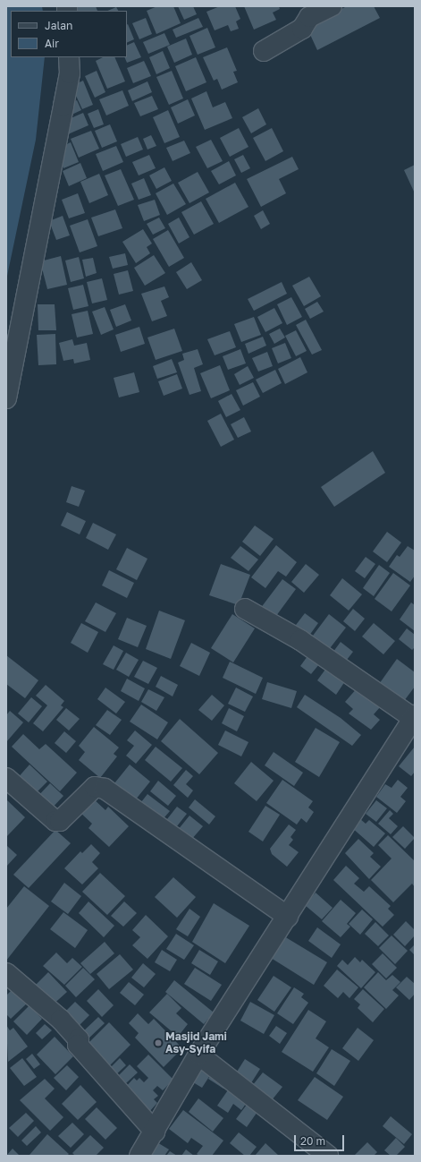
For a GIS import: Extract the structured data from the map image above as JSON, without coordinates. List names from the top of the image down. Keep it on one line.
{"places":["Masjid Jami Asy-Syifa"],"legend":["Jalan","Air"],"scale_bar":"20 m"}
